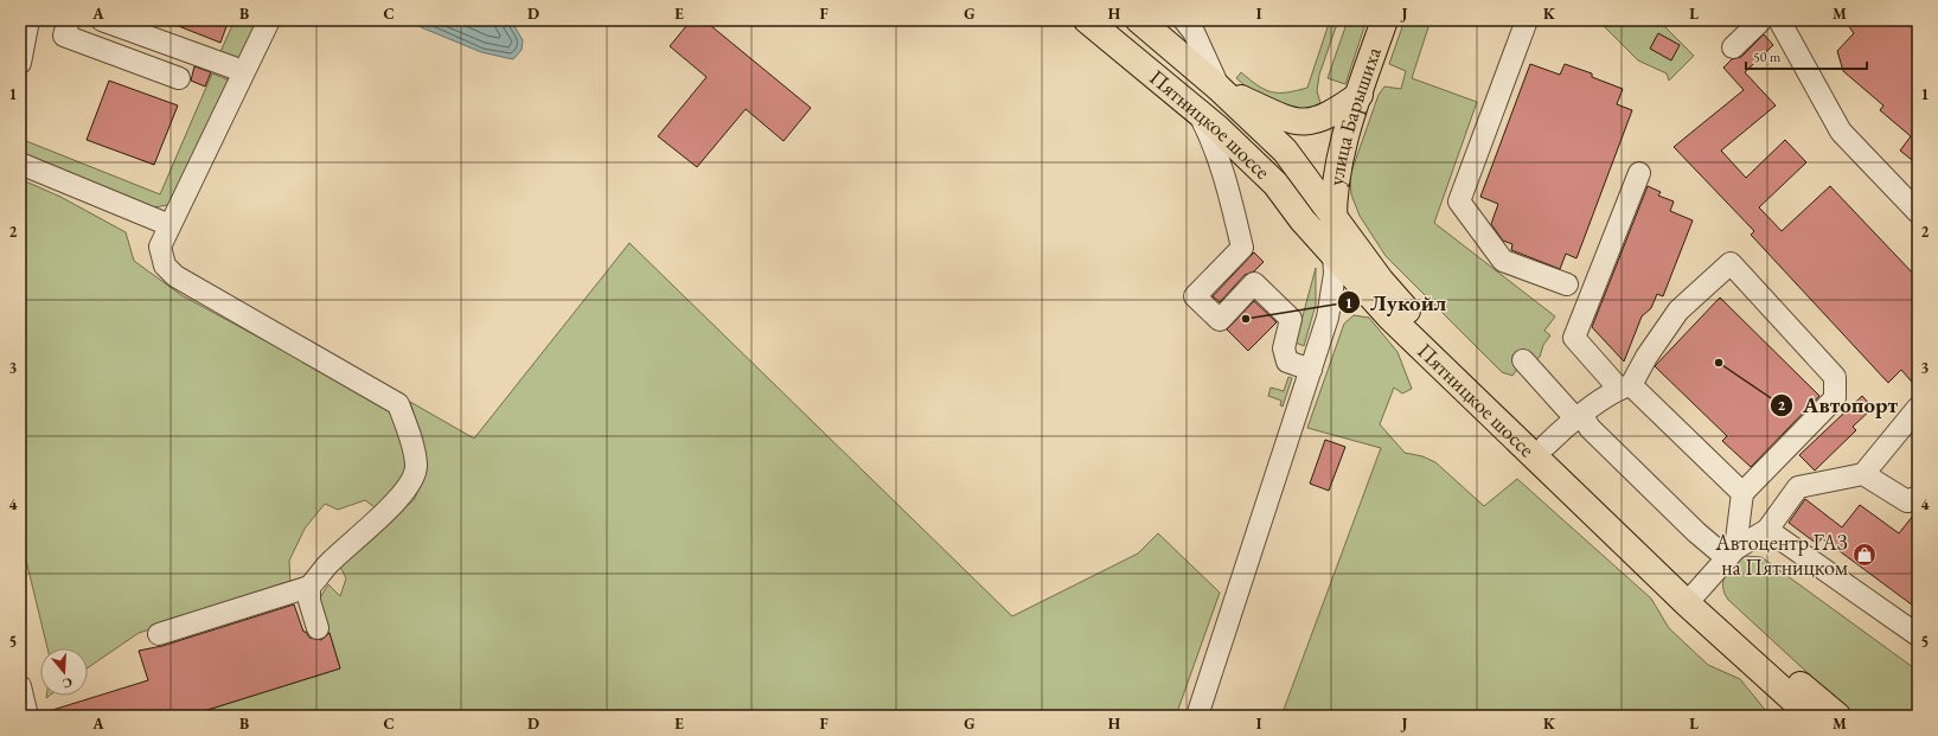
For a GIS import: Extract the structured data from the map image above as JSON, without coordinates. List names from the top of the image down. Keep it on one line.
{"streets":{"main road":["улица Барышиха","Пятницкое шоссе"]},"crossings":[["улица Барышиха","Пятницкое шоссе"]],"places":{"other":["Лукойл","Автопорт"],"shop":["Автоцентр ГАЗ на Пятницком"]},"scale_bar":"50 m","north":"bottom","grid":{"columns":["A","B","C","D","E","F","G","H","I","J","K","L","M"],"rows":["1","2","3","4","5"]}}
